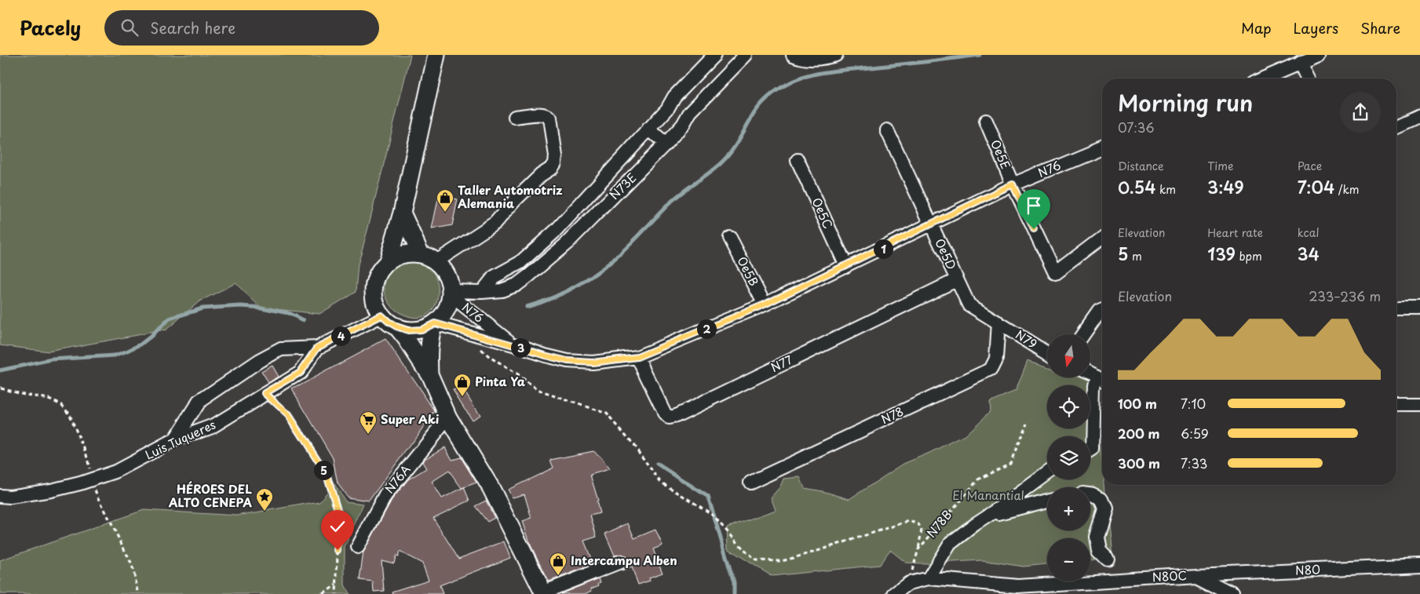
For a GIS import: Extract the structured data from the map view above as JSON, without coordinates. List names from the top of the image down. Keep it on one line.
{"streets":{"street":["Oe5E","N76","N73E","Oe5C","Oe5D","Oe5B","N79","N77","N78","Luis Tuqueres","N76A","N80","N80C"],"path":["N78B"]},"crossings":[["Oe5E","N76"],["N76","N73E"],["N76","Oe5C"],["N76","Oe5D"],["N76","Oe5B"],["N76","N77"],["Oe5D","N79"],["Oe5D","N77"],["Oe5D","N78"],["N79","N78"],["N78B","N80C"],["N80","N80C"]],"parks":["El Manantial"],"places":{"shop":["Taller Automotriz Alemania","Pinta Ya","Intercampu Alben"],"supermarket":["Super Aki"],"place":["HÉROES DEL ALTO CENEPA"]},"north":"bottom","page":{"header":"Pacely","search":"Search here","nav":["Map","Layers","Share"],"heading":["Morning run","07:36"],"stats":[["Distance","0.54 km"],["Time","3:49"],["Pace","7:04 /km"],["Elevation","5 m"],["Heart rate","139 bpm"],["kcal","34"]],"pins":["1","2","4","3","5"],"chart":["Elevation","233–236 m"],"map_buttons":["+","−"],"list":[{"name":"100 m","note":"7:10"},{"name":"200 m","note":"6:59"},{"name":"300 m","note":"7:33"}]}}
